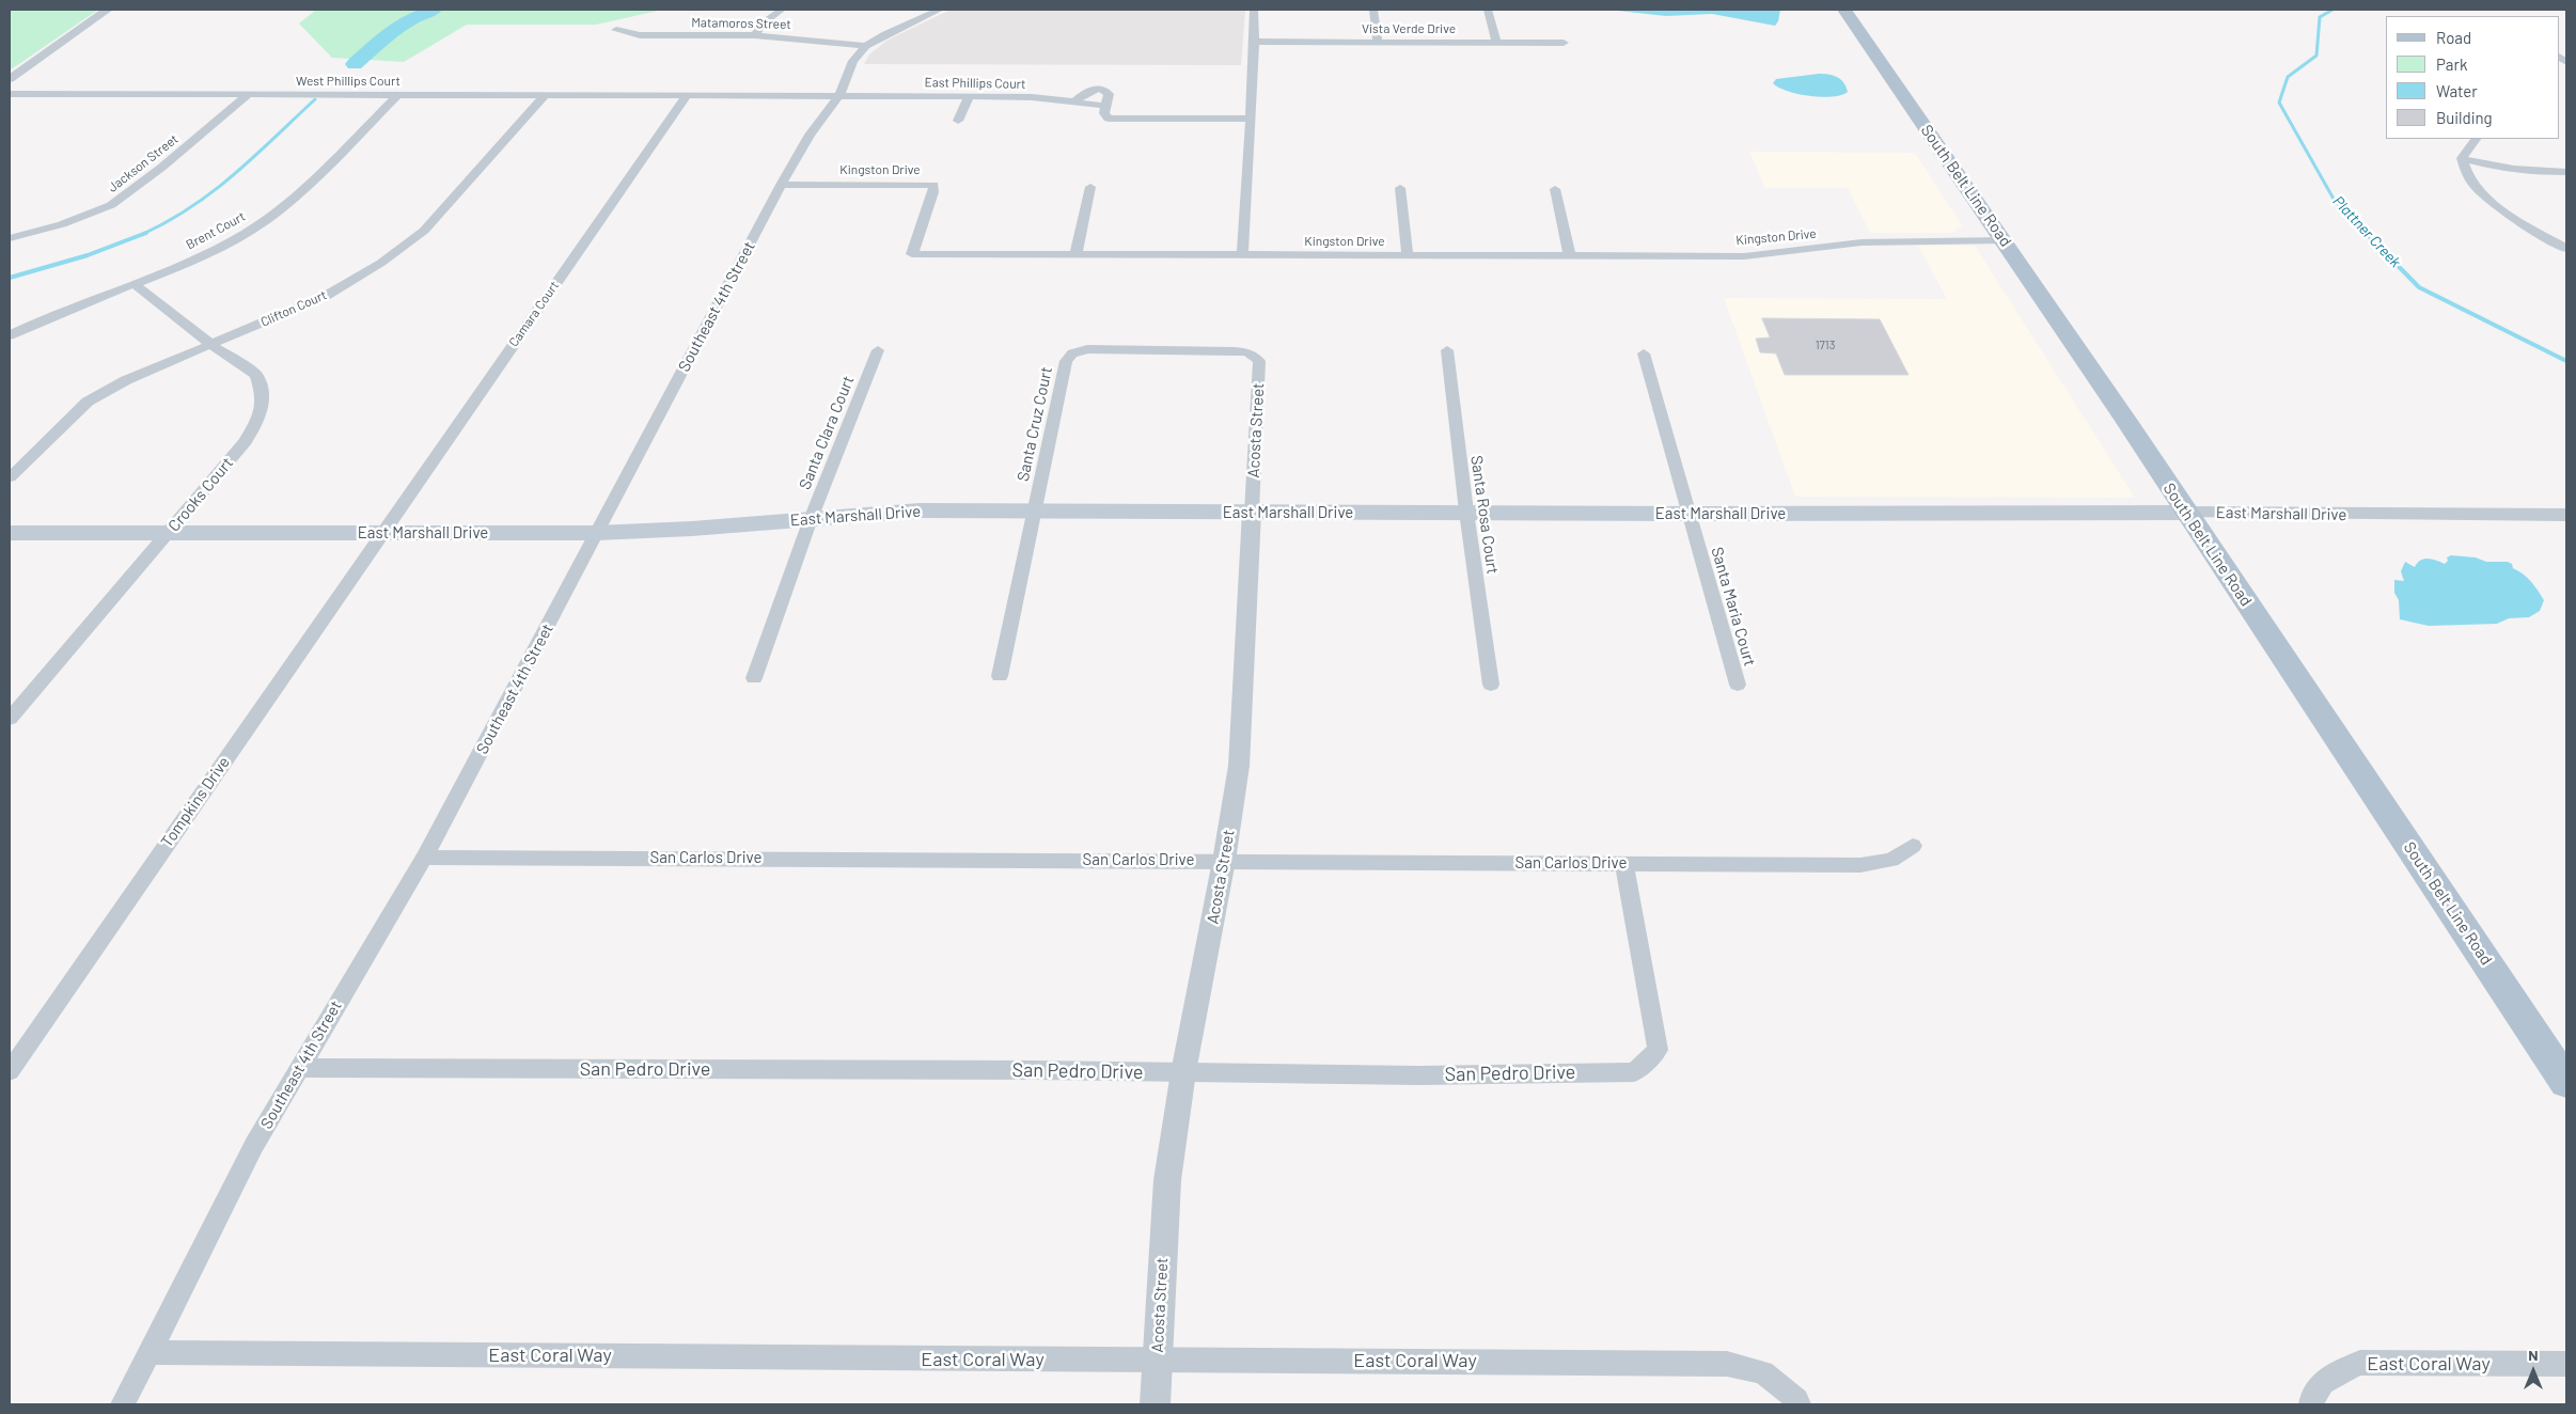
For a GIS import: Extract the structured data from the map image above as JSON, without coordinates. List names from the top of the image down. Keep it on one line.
{"streets":{"main road":["South Belt Line Road","East Marshall Drive"],"street":["Matamoros Street","Vista Verde Drive","West Phillips Court","East Phillips Court","Jackson Street","Kingston Drive","Brent Court","Southeast 4th Street","Clifton Court","Camara Court","Santa Cruz Court","Acosta Street","Santa Clara Court","Crooks Court","Santa Rosa Court","Santa Maria Court","Tompkins Drive","San Carlos Drive","San Pedro Drive","East Coral Way"]},"crossings":[["Matamoros Street","Southeast 4th Street"],["West Phillips Court","East Phillips Court"],["West Phillips Court","Jackson Street"],["West Phillips Court","Brent Court"],["West Phillips Court","Clifton Court"],["West Phillips Court","Camara Court"],["East Phillips Court","Southeast 4th Street"],["East Phillips Court","Camara Court"],["Kingston Drive","South Belt Line Road"],["Kingston Drive","Southeast 4th Street"],["South Belt Line Road","East Marshall Drive"],["Brent Court","Crooks Court"],["Southeast 4th Street","East Marshall Drive"],["Southeast 4th Street","San Carlos Drive"],["Southeast 4th Street","San Pedro Drive"],["Southeast 4th Street","East Coral Way"],["Clifton Court","Crooks Court"],["Camara Court","East Marshall Drive"],["Camara Court","Tompkins Drive"],["Santa Cruz Court","Acosta Street"],["Santa Cruz Court","East Marshall Drive"],["Acosta Street","East Marshall Drive"],["Acosta Street","San Carlos Drive"],["Acosta Street","San Pedro Drive"],["Acosta Street","East Coral Way"],["Santa Clara Court","East Marshall Drive"],["Crooks Court","East Marshall Drive"],["East Marshall Drive","Santa Rosa Court"],["East Marshall Drive","Santa Maria Court"],["East Marshall Drive","Tompkins Drive"],["San Carlos Drive","San Pedro Drive"]],"water":["Plattner Creek"],"house_numbers":["1713"],"legend":["Road","Park","Water","Building"],"north":"top"}
